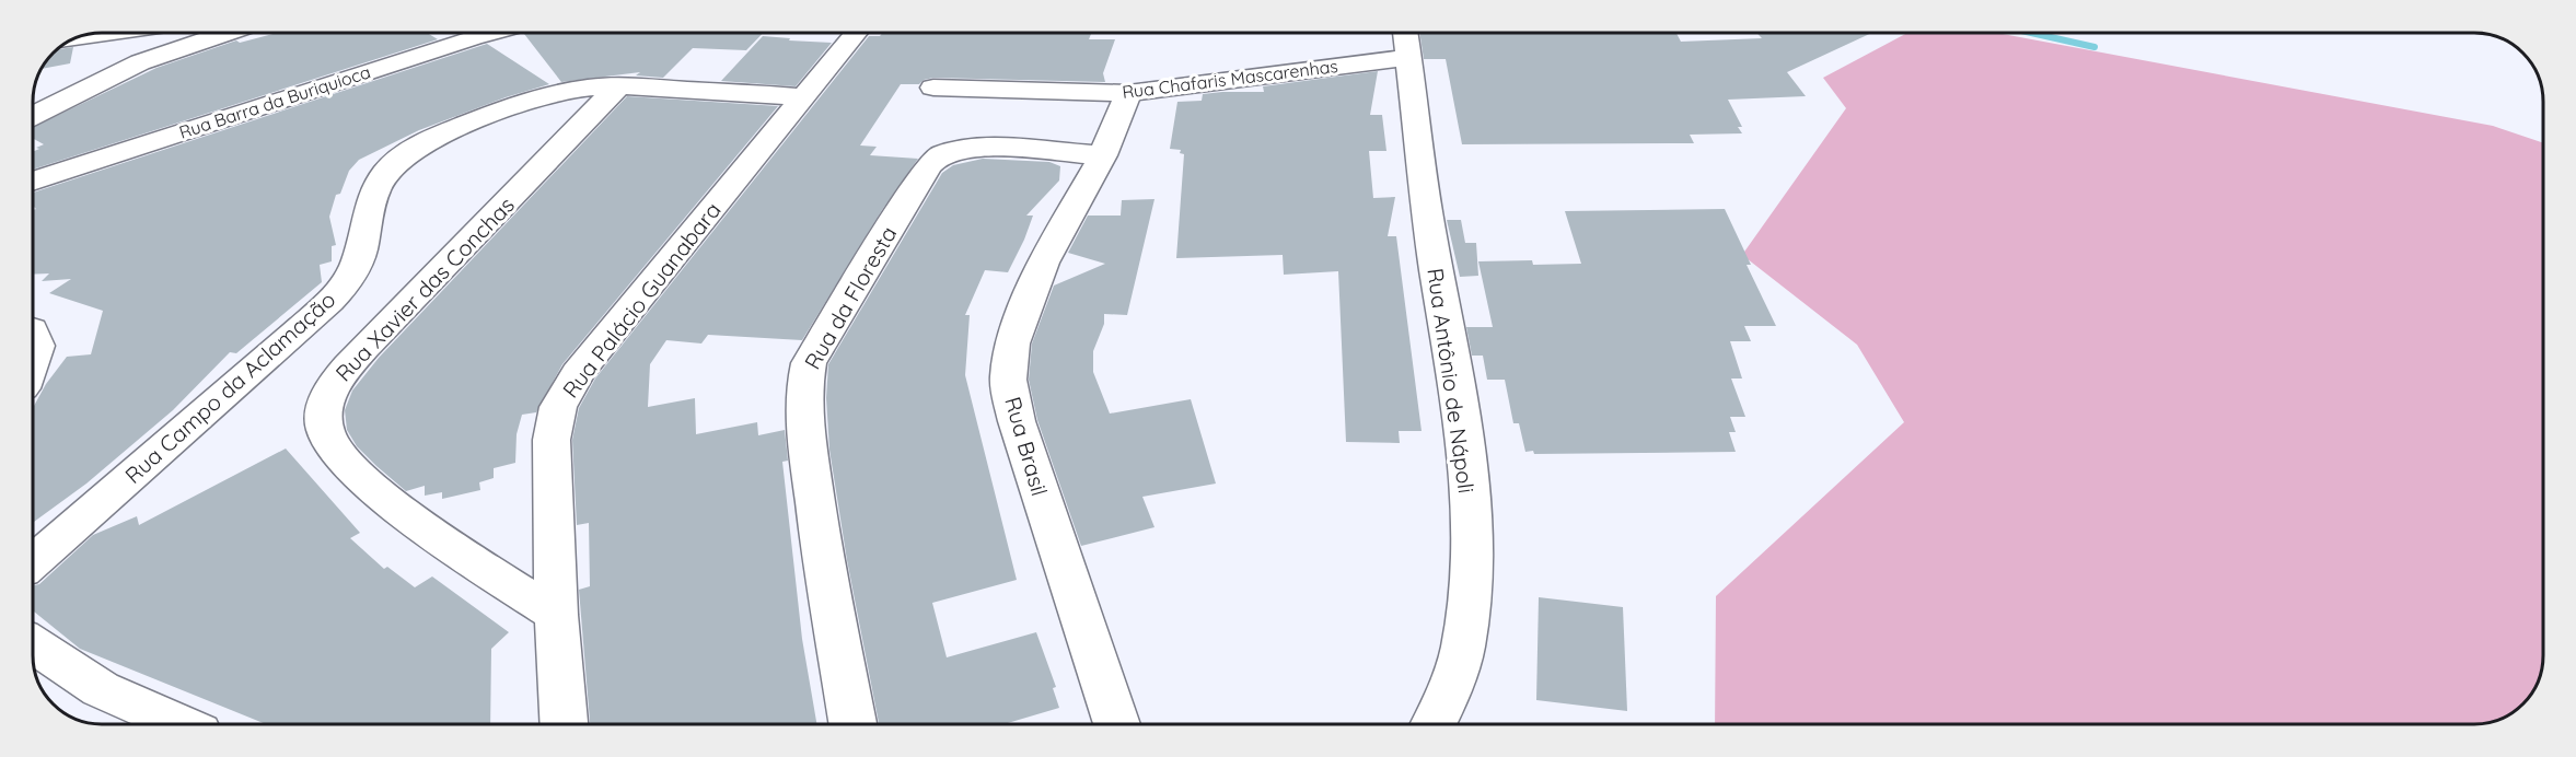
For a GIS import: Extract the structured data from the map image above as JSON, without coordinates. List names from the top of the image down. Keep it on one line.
{"streets":{"street":["Rua Chafaris Mascarenhas","Rua Barra da Buriquioca","Rua Xavier das Conchas","Rua da Floresta","Rua Palácio Guanabara","Rua Antônio de Nápoli","Rua Campo da Aclamação","Rua Brasil"]},"crossings":[["Rua Chafaris Mascarenhas","Rua Antônio de Nápoli"],["Rua Chafaris Mascarenhas","Rua Brasil"],["Rua Xavier das Conchas","Rua Palácio Guanabara"],["Rua Xavier das Conchas","Rua Campo da Aclamação"],["Rua da Floresta","Rua Brasil"],["Rua Palácio Guanabara","Rua Campo da Aclamação"]]}
